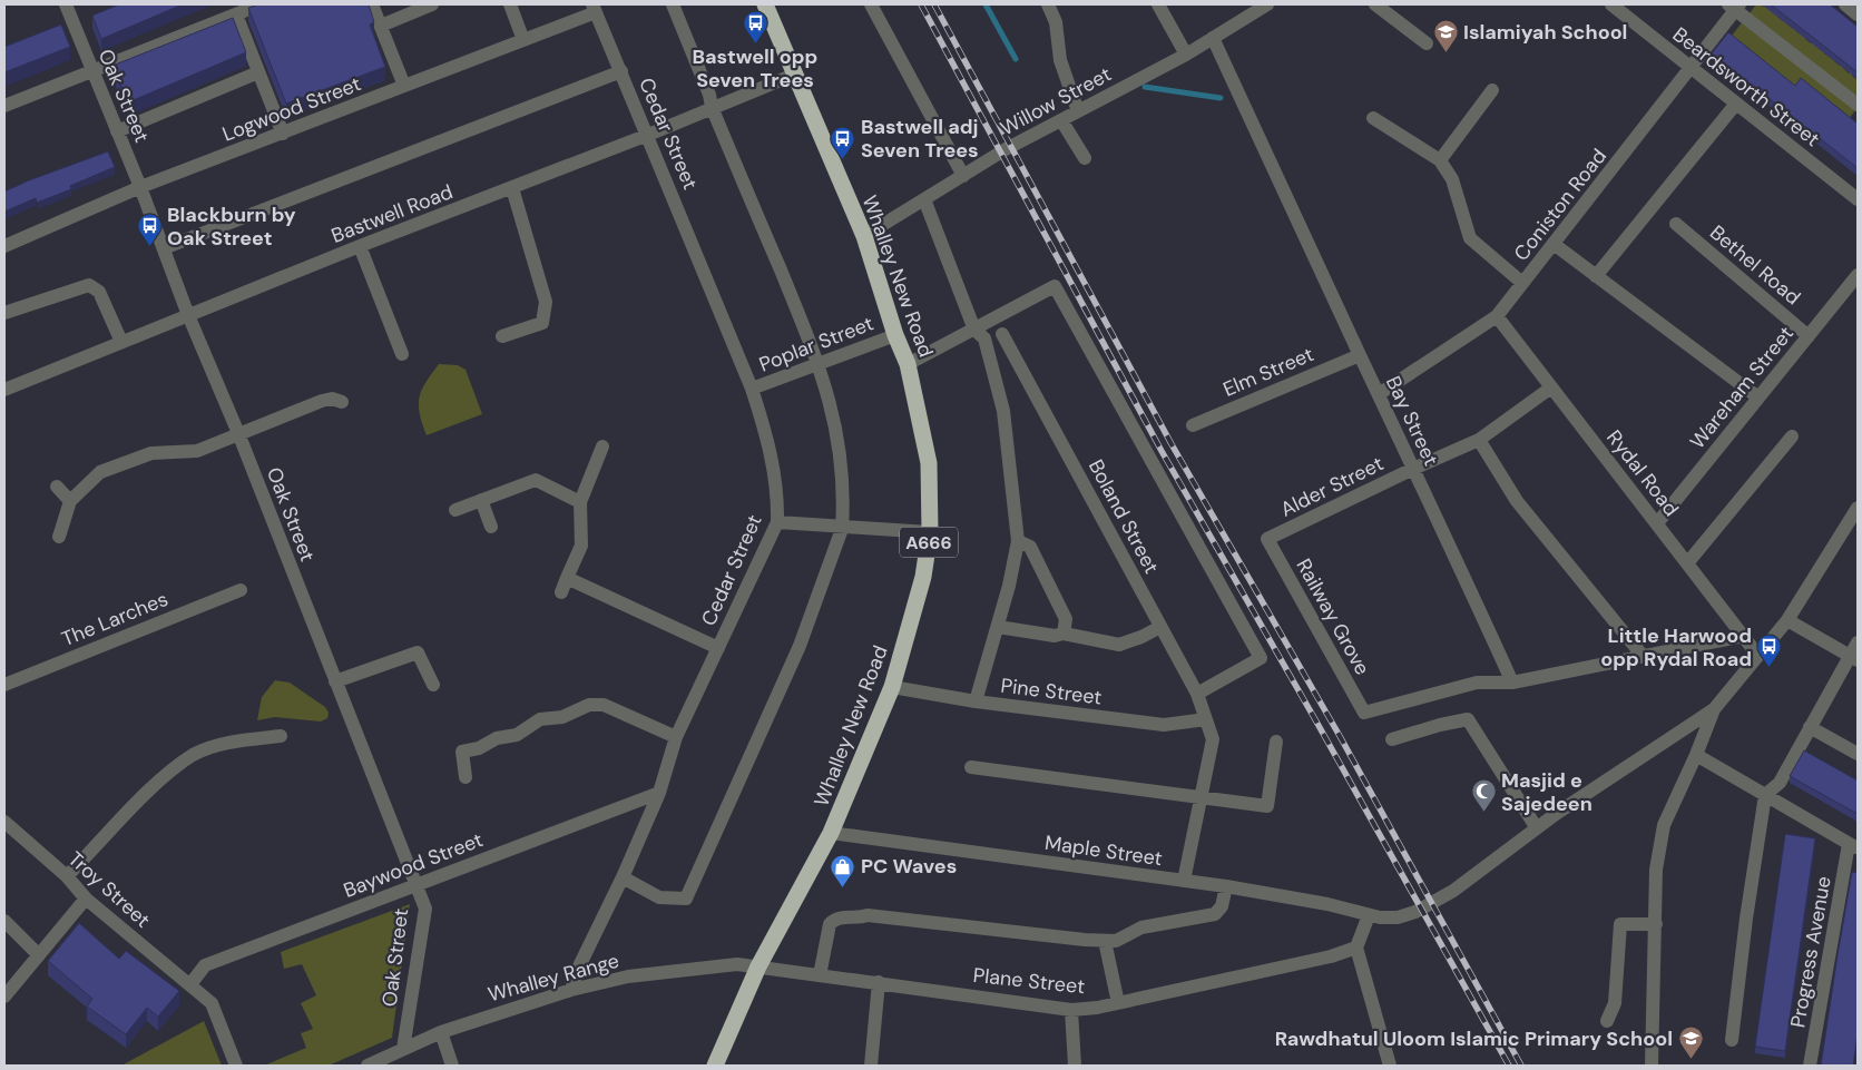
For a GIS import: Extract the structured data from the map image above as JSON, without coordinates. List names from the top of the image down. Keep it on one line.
{"streets":{"highway":["Whalley New Road","A666"],"street":["Beardsworth Street","Oak Street","Willow Street","Logwood Street","Cedar Street","Coniston Road","Bastwell Road","Bethel Road","Poplar Street","Elm Street","Wareham Street","Bay Street","Rydal Road","Alder Street","Boland Street","Railway Grove","The Larches","Pine Street","Maple Street","Baywood Street","Troy Street","Progress Avenue","Whalley Range","Plane Street"]},"crossings":[["Beardsworth Street","Coniston Road"],["Oak Street","Logwood Street"],["Oak Street","Bastwell Road"],["Oak Street","Baywood Street"],["Oak Street","Whalley Range"],["Willow Street","Whalley New Road"],["Willow Street","Bay Street"],["Logwood Street","Cedar Street"],["Cedar Street","Bastwell Road"],["Cedar Street","Poplar Street"],["Cedar Street","Baywood Street"],["Cedar Street","Whalley Range"],["Coniston Road","Bay Street"],["Coniston Road","Rydal Road"],["Bastwell Road","Whalley New Road"],["Bethel Road","Wareham Street"],["Whalley New Road","Poplar Street"],["Whalley New Road","Pine Street"],["Whalley New Road","Maple Street"],["Whalley New Road","Whalley Range"],["Whalley New Road","Plane Street"],["Elm Street","Bay Street"],["Wareham Street","Rydal Road"],["Bay Street","Alder Street"],["Bay Street","Railway Grove"],["Rydal Road","Alder Street"],["Alder Street","Railway Grove"],["Boland Street","Pine Street"],["Boland Street","Maple Street"],["Baywood Street","Troy Street"],["Whalley Range","Plane Street"]],"places":{"bus stop":["Bastwell opp Seven Trees","Bastwell adj Seven Trees","Blackburn by Oak Street","Little Harwood opp Rydal Road"],"school or university":["Islamiyah School","Rawdhatul Uloom Islamic Primary School"],"mosque":["Masjid e Sajedeen"],"shop":["PC Waves"]}}
